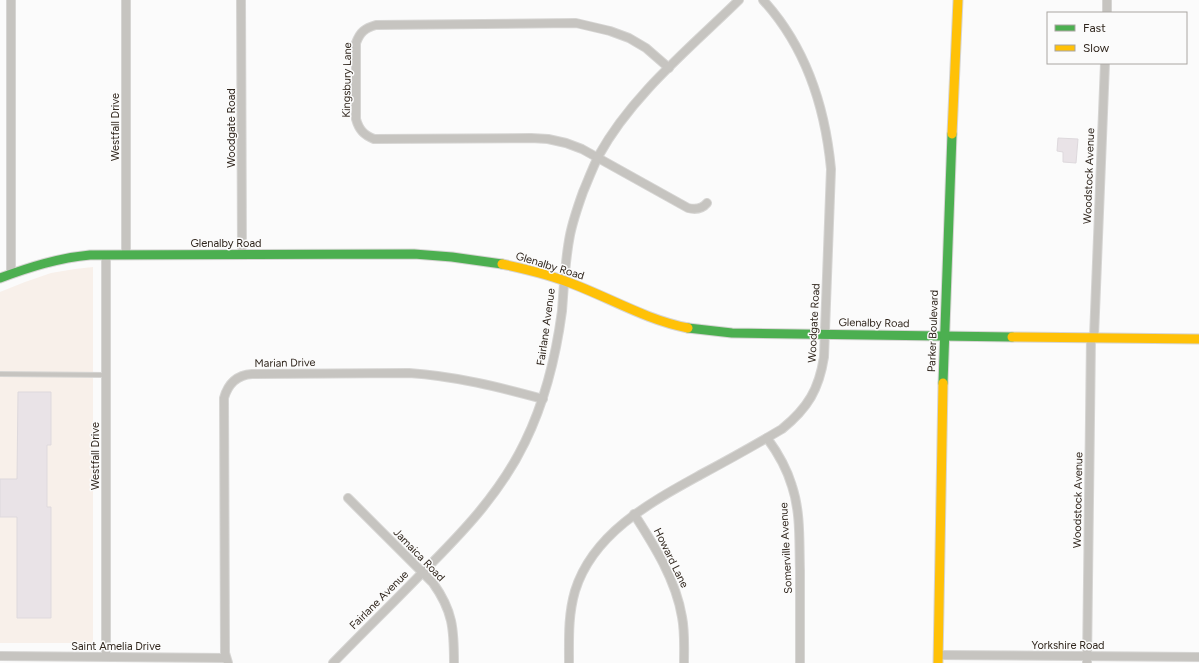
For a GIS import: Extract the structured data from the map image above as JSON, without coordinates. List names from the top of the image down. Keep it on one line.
{"streets":{"street":["Kingsbury Lane","Westfall Drive","Woodgate Road","Woodstock Avenue","Glenalby Road","Fairlane Avenue","Parker Boulevard","Marian Drive","Somerville Avenue","Jamaica Road","Howard Lane","Yorkshire Road","Saint Amelia Drive"]},"crossings":[["Kingsbury Lane","Fairlane Avenue"],["Westfall Drive","Glenalby Road"],["Westfall Drive","Saint Amelia Drive"],["Woodgate Road","Glenalby Road"],["Woodgate Road","Somerville Avenue"],["Woodgate Road","Howard Lane"],["Woodstock Avenue","Glenalby Road"],["Woodstock Avenue","Yorkshire Road"],["Glenalby Road","Fairlane Avenue"],["Glenalby Road","Parker Boulevard"],["Fairlane Avenue","Marian Drive"],["Fairlane Avenue","Jamaica Road"],["Parker Boulevard","Yorkshire Road"],["Marian Drive","Saint Amelia Drive"]],"legend":["Fast","Slow"]}
